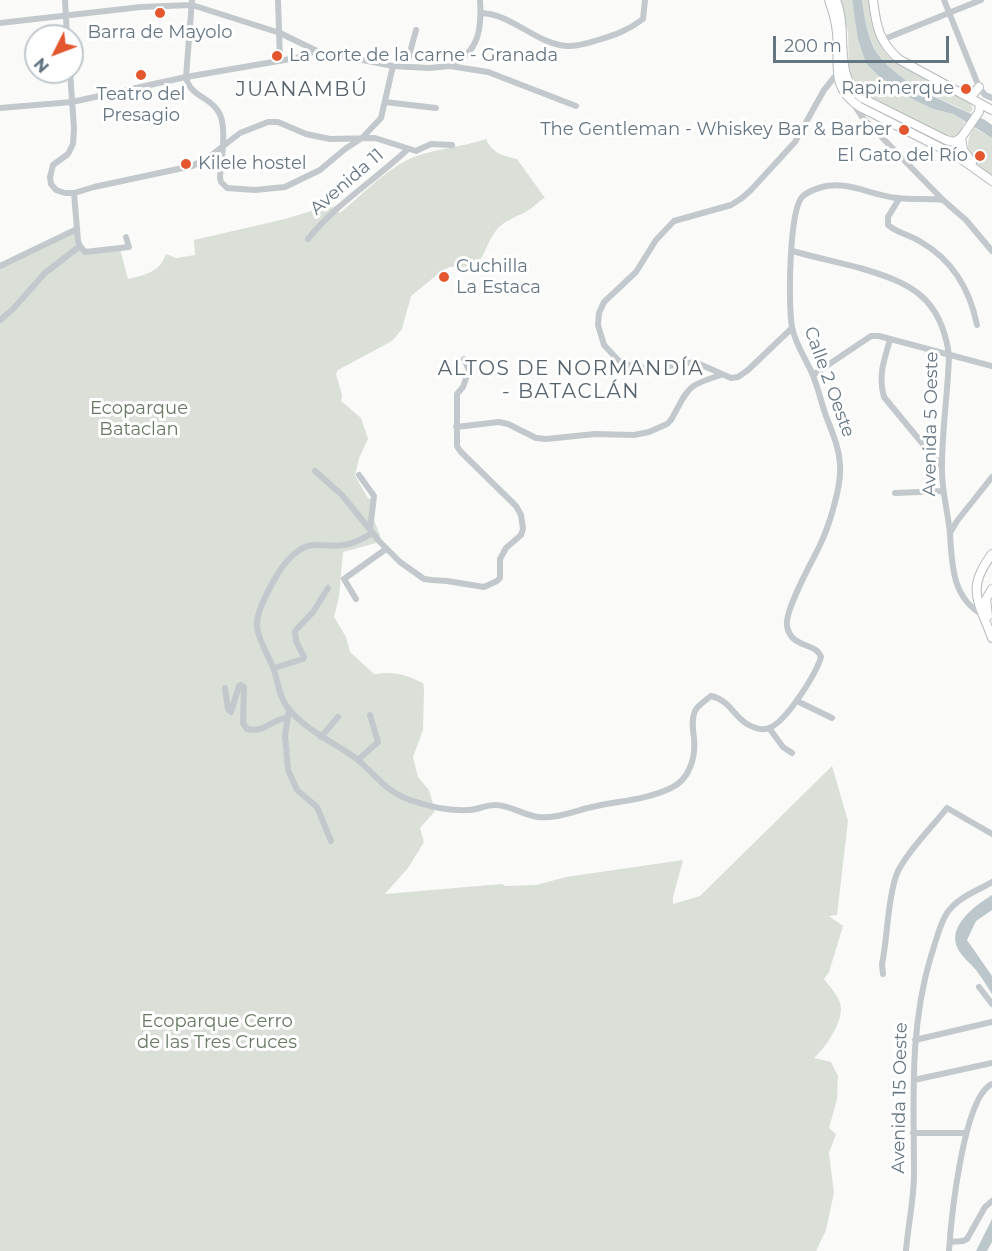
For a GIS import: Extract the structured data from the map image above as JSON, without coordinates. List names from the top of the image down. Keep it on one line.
{"streets":{"street":["Avenida 11","Calle 2 Oeste","Avenida 5 Oeste","Avenida 15 Oeste"]},"crossings":[["Calle 2 Oeste","Avenida 5 Oeste"]],"districts":["JUANAMBÚ","ALTOS DE NORMANDÍA - BATACLÁN"],"parks":["Ecoparque Bataclan","Ecoparque Cerro de las Tres Cruces"],"places":["Barra de Mayolo","La corte de la carne - Granada","Teatro del Presagio","Rapimerque","The Gentleman - Whiskey Bar & Barber","El Gato del Río","Kilele hostel","Cuchilla La Estaca"],"scale_bar":"200 m","north":"bottom left"}
